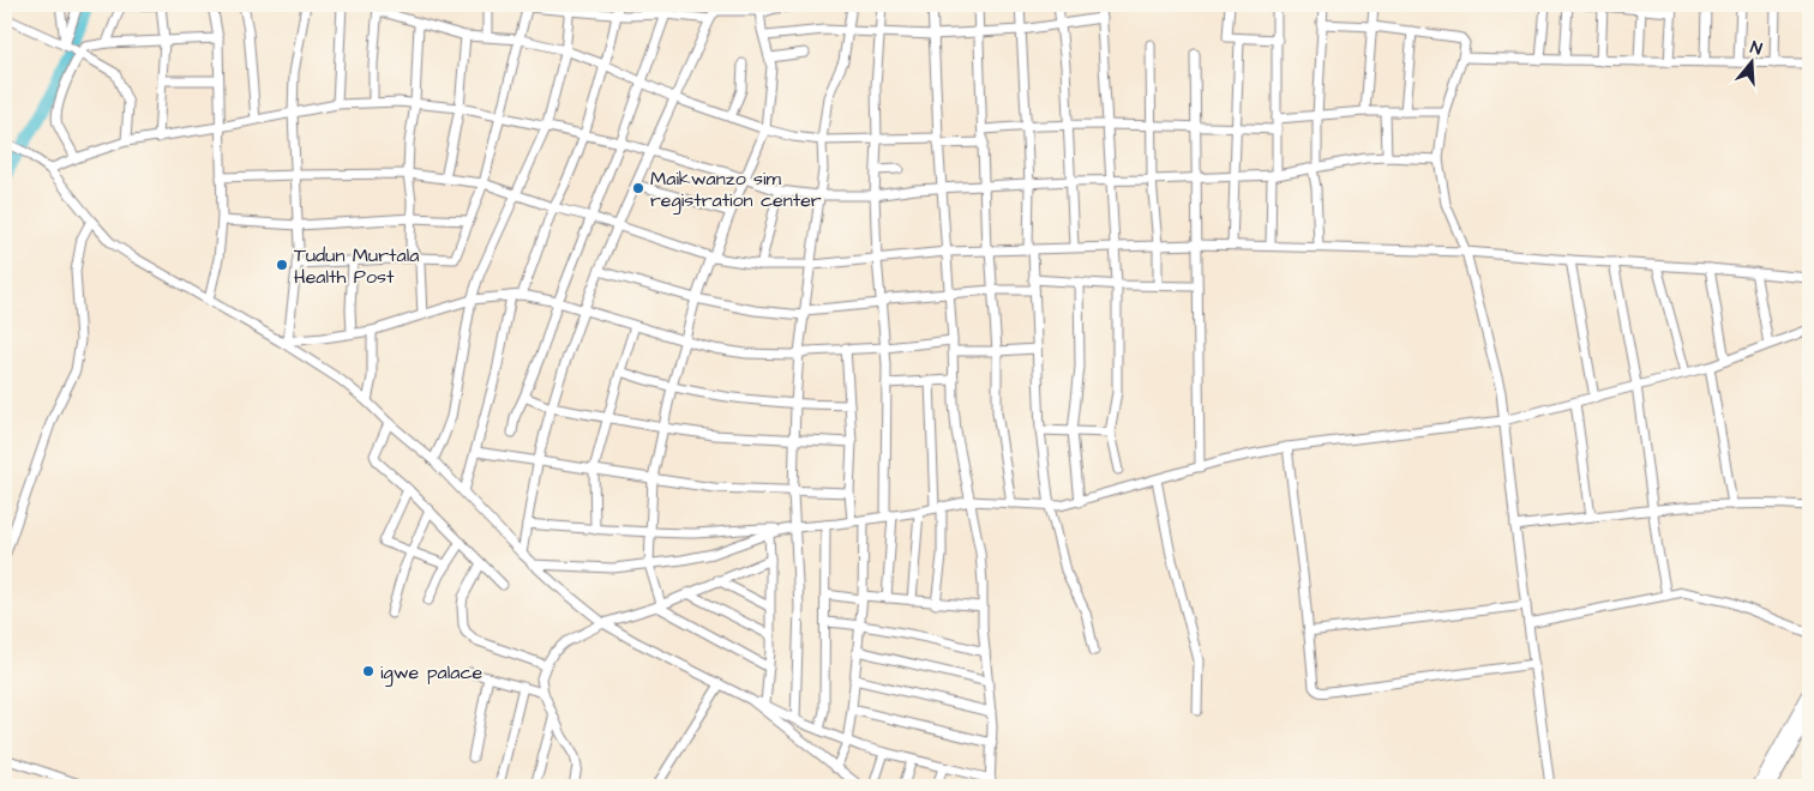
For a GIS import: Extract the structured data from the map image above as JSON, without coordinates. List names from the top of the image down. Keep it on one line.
{"places":["Maikwanzo sim registration center","Tudun Murtala Health Post","igwe palace"],"north":"top"}
